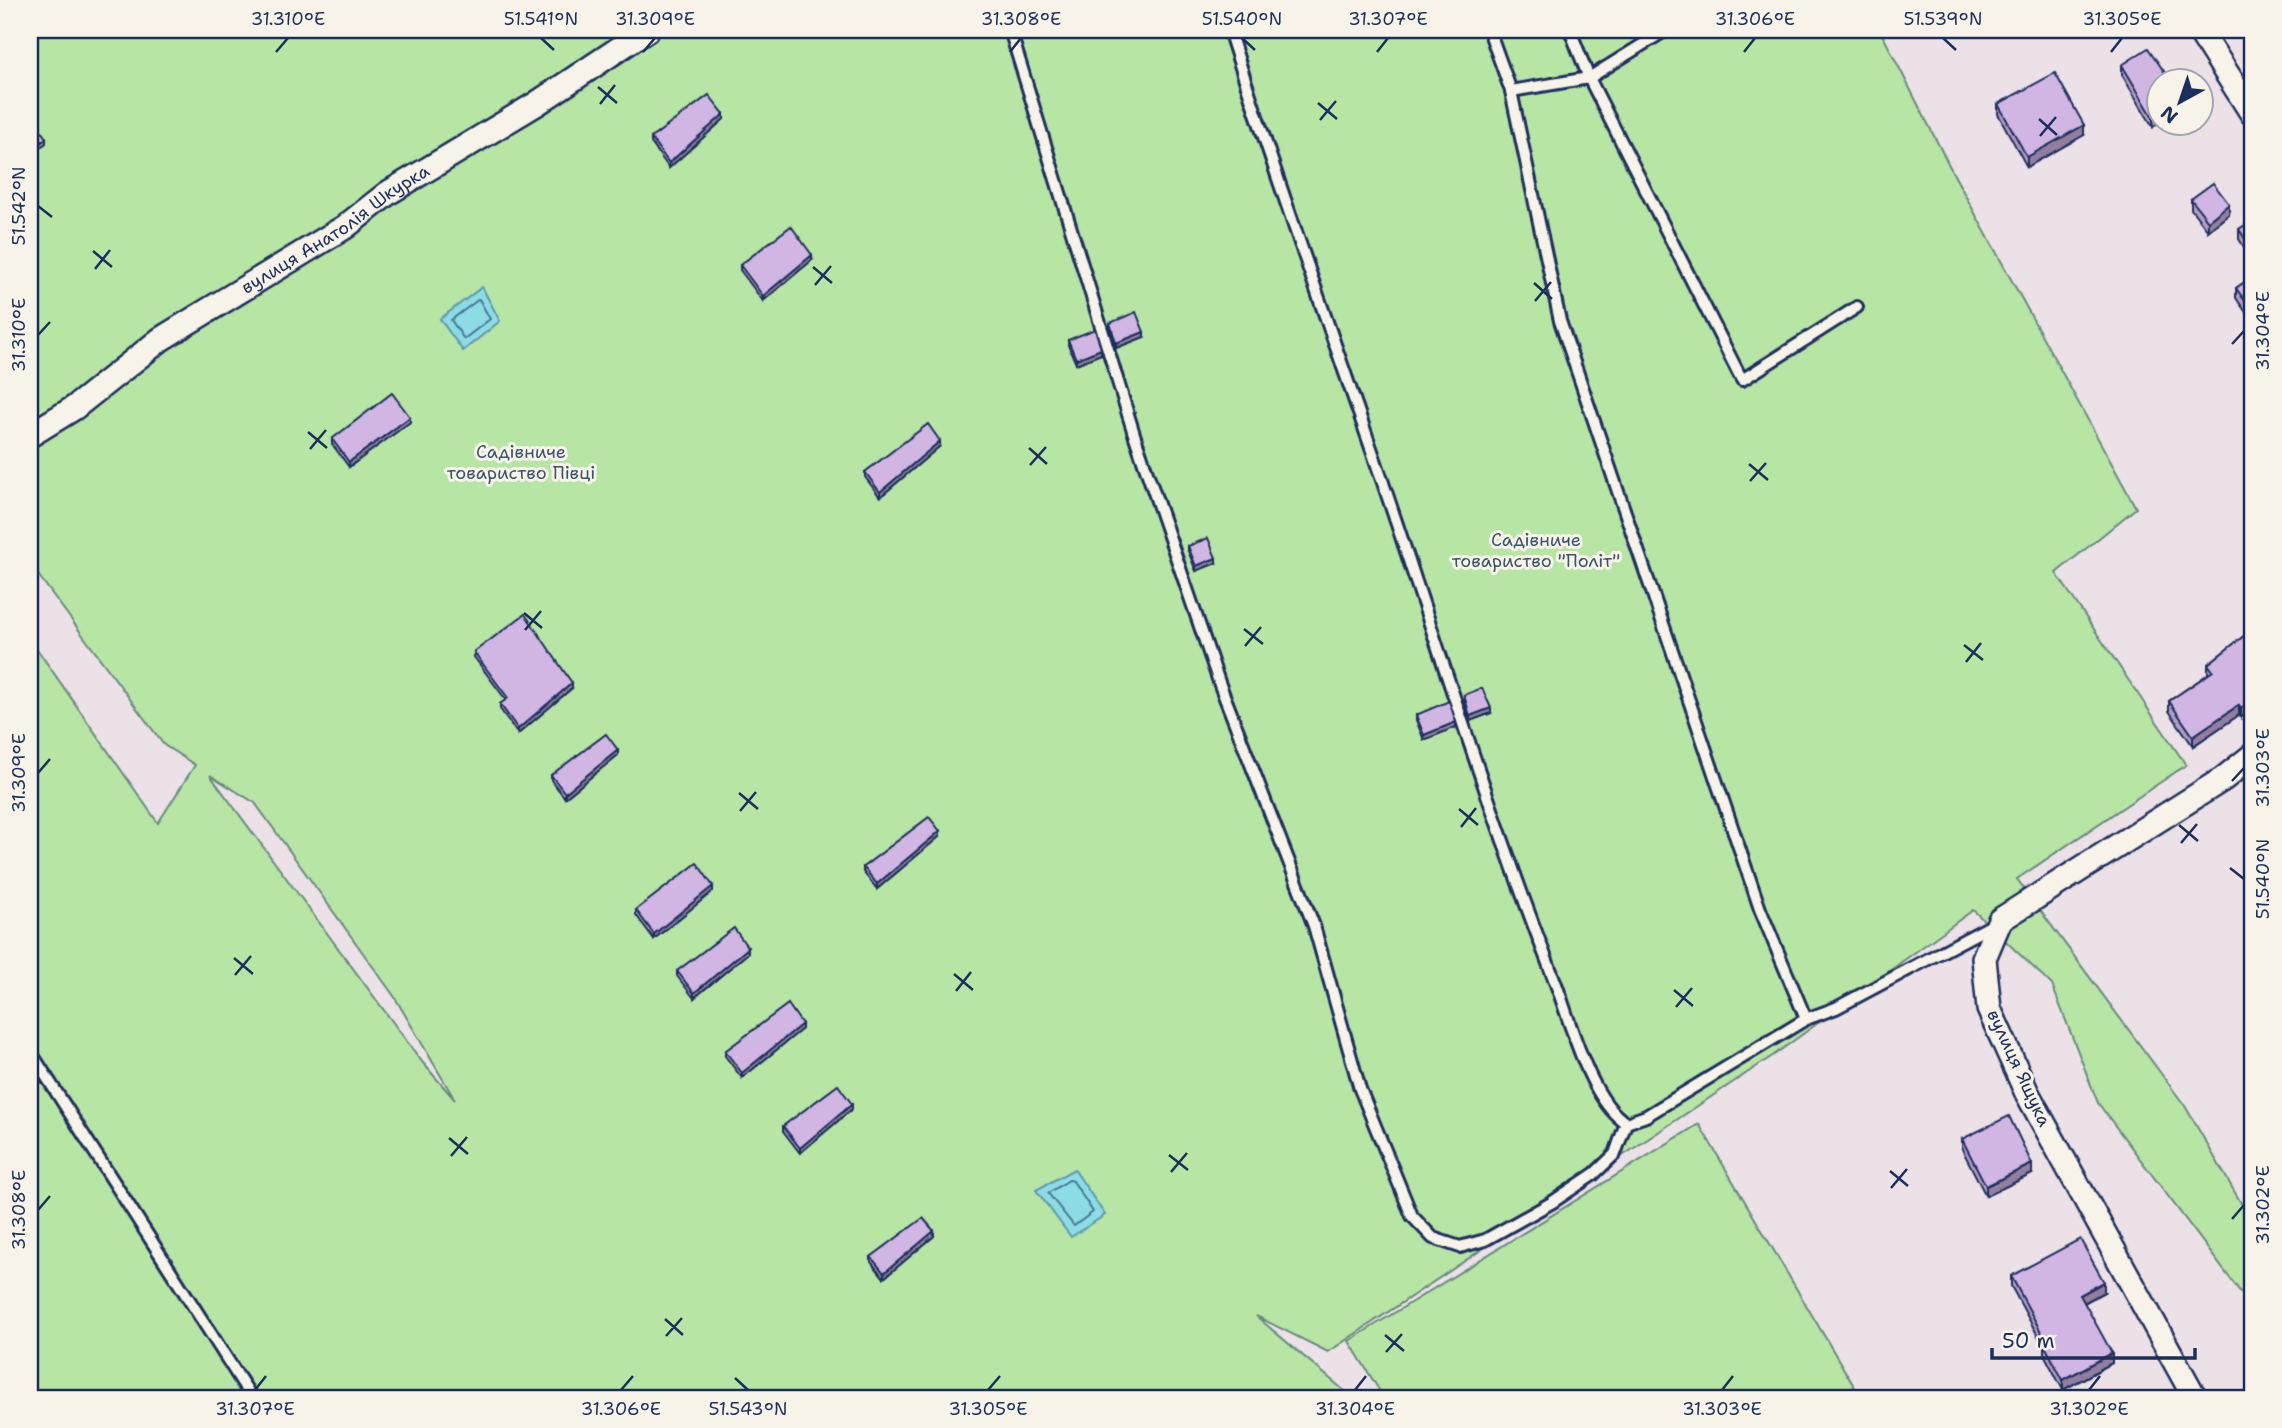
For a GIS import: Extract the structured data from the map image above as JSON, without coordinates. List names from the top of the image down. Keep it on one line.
{"streets":{"street":["вулиця Анатолія Шкурка","вулиця Ящука"]},"parks":["Садівниче товариство Півці","Садівниче товариство \"Політ\""],"scale_bar":"50 m","north":"bottom left","coordinates":["31.310°E","51.541°N","31.309°E","31.308°E","51.540°N","31.307°E","31.306°E","51.539°N","31.305°E","51.542°N","31.304°E","31.303°E","31.302°E","51.543°N"]}
